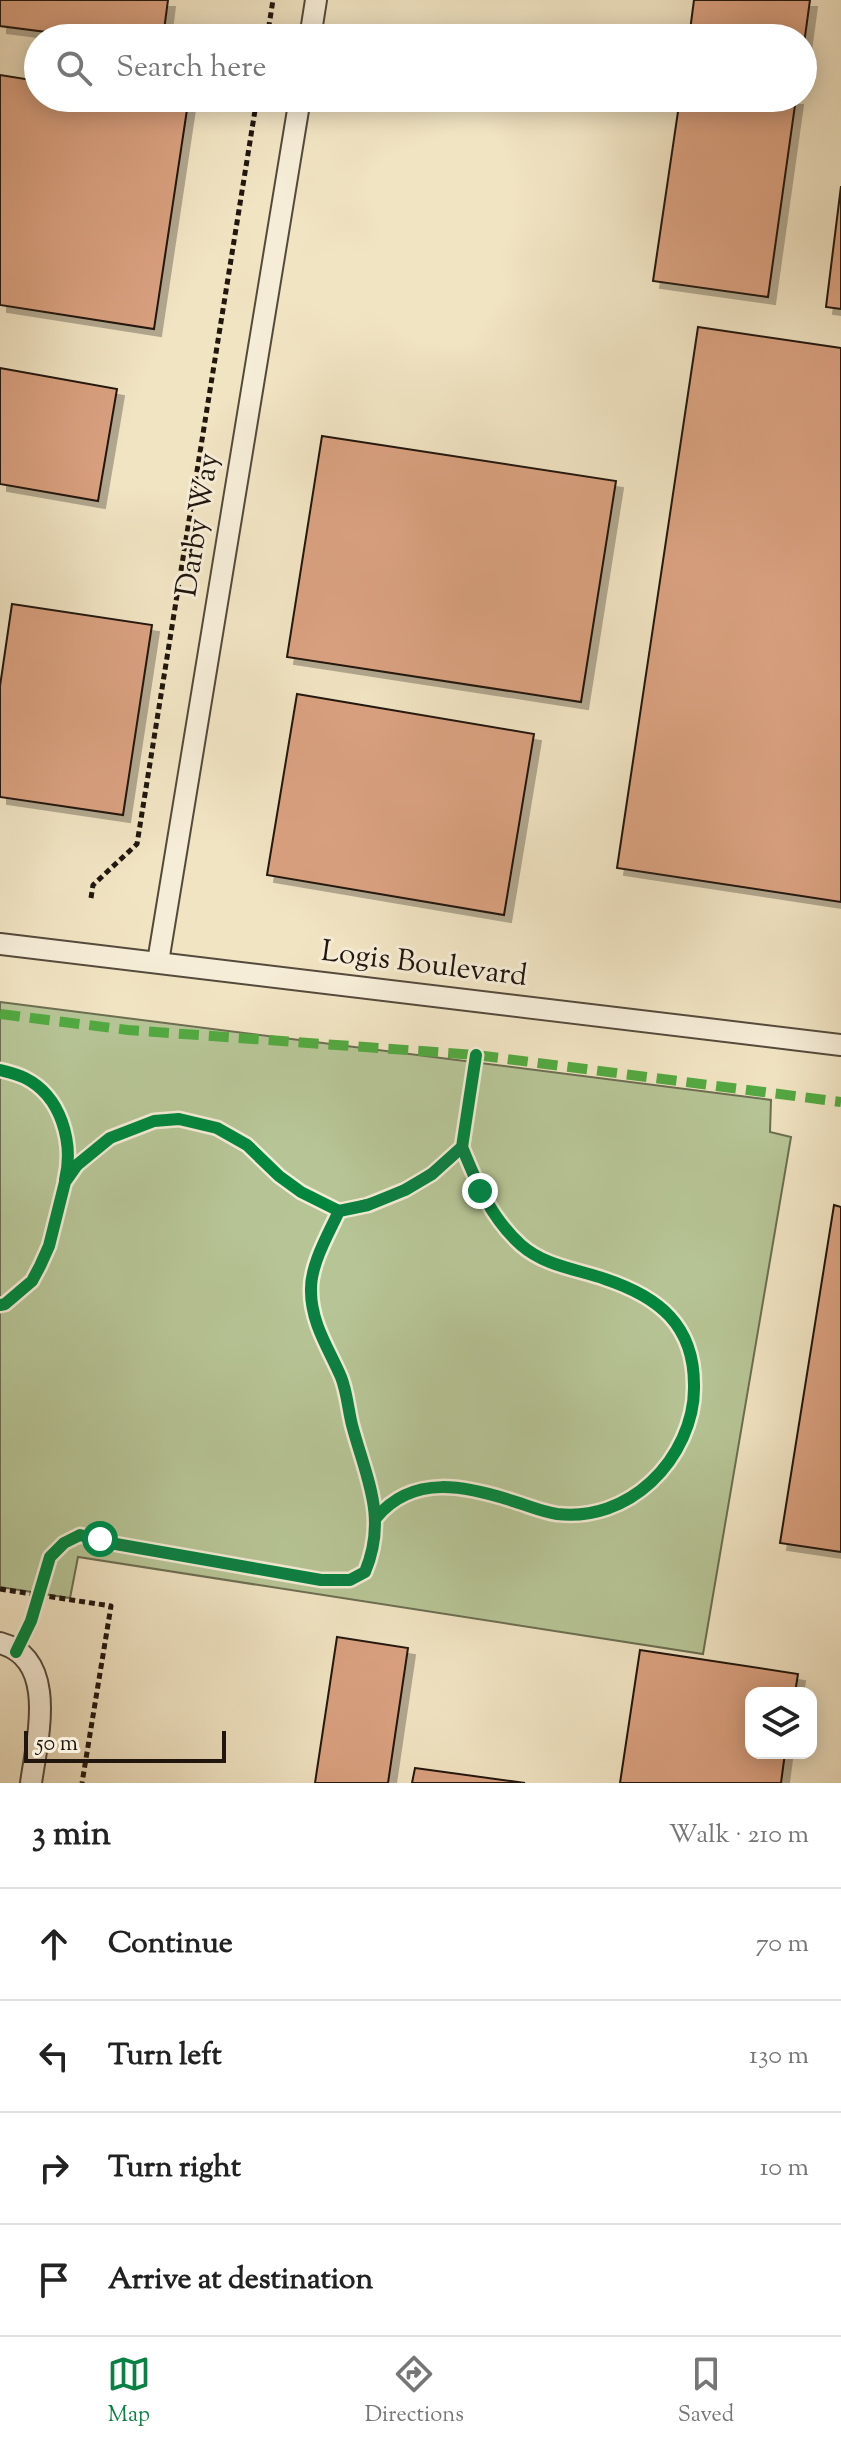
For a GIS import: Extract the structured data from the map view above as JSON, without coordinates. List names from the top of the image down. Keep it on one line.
{"streets":{"street":["Darby Way","Logis Boulevard"]},"crossings":[["Darby Way","Logis Boulevard"]],"scale_bar":"50 m","page":{"search":"Search here","scale":"50 m","heading":["3 min","Walk · 210 m"],"list":[["Continue","70 m"],["Turn left","130 m"],["Turn right","10 m"],"Arrive at destination"],"nav":["Map","Directions","Saved"]}}
